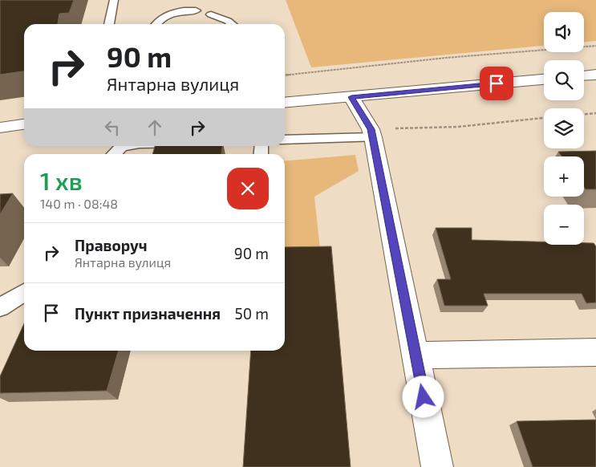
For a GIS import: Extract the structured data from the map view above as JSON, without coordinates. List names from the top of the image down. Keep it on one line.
{"page":{"map_buttons":["+","−"],"turn":["90 m","Янтарна вулиця"],"heading":["1 хв","140 m · 08:48"],"list":[{"name":"Праворуч","note":"Янтарна вулиця","value":"90 m"},{"name":"Пункт призначення","value":"50 m"}]}}
